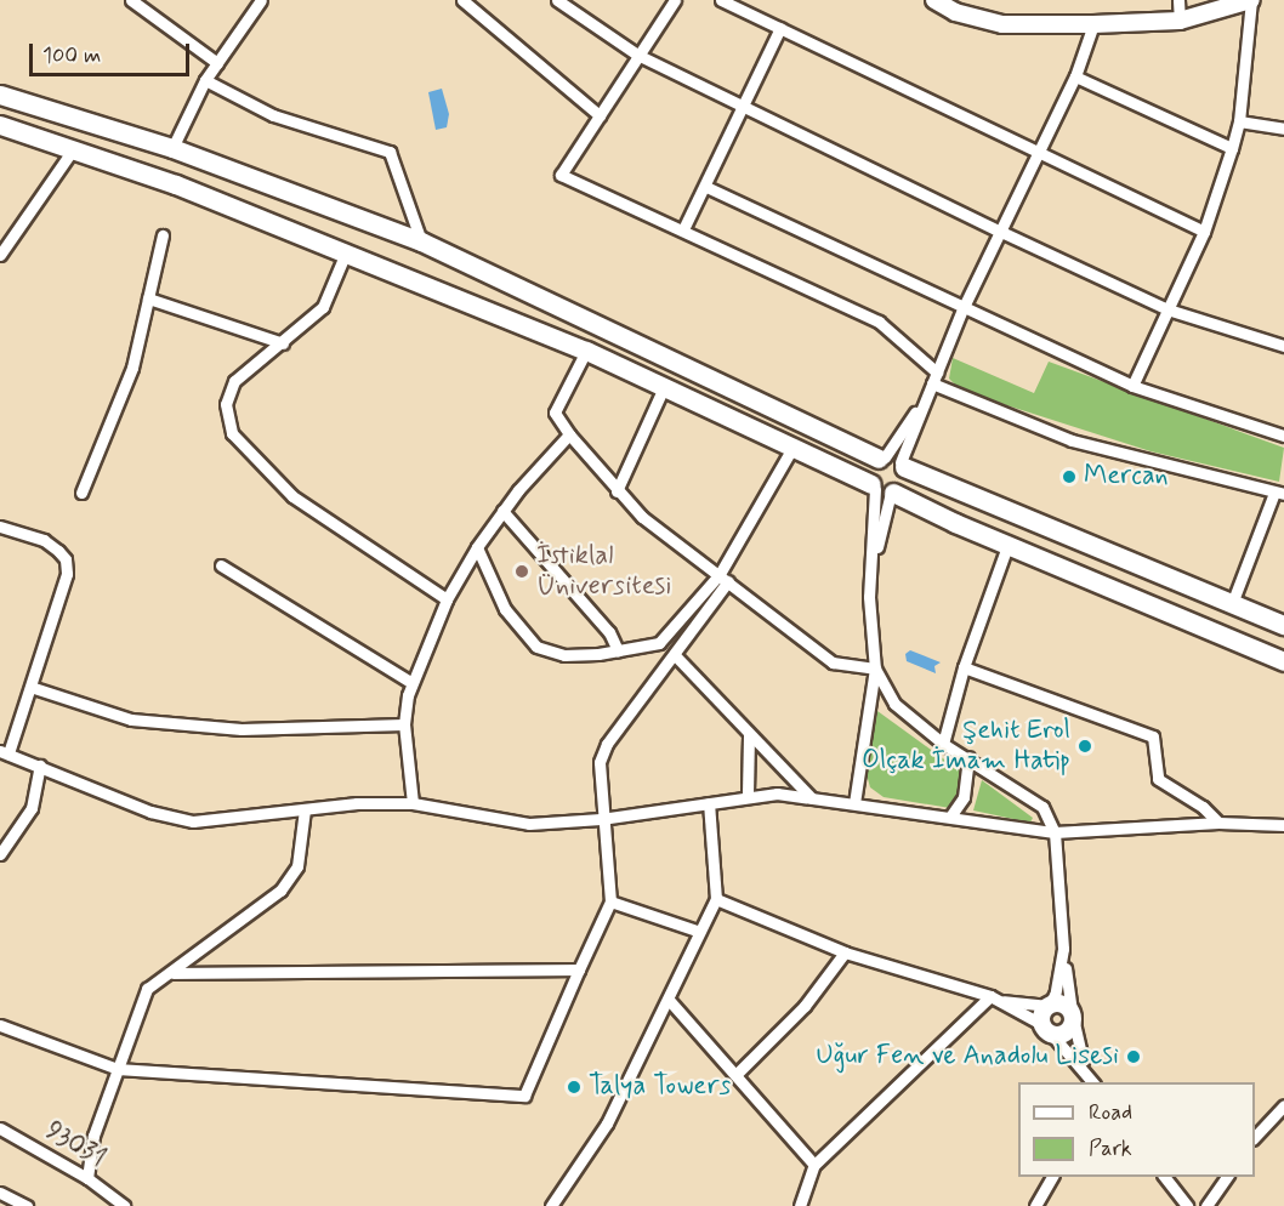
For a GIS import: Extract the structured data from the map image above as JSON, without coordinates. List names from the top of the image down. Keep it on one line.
{"streets":{"street":["93031"]},"places":["Mercan","İstiklal Üniversitesi","Şehit Erol Olçak İmam Hatip","Uğur Fen ve Anadolu Lisesi","Talya Towers"],"legend":["Road","Park"],"scale_bar":"100 m"}
